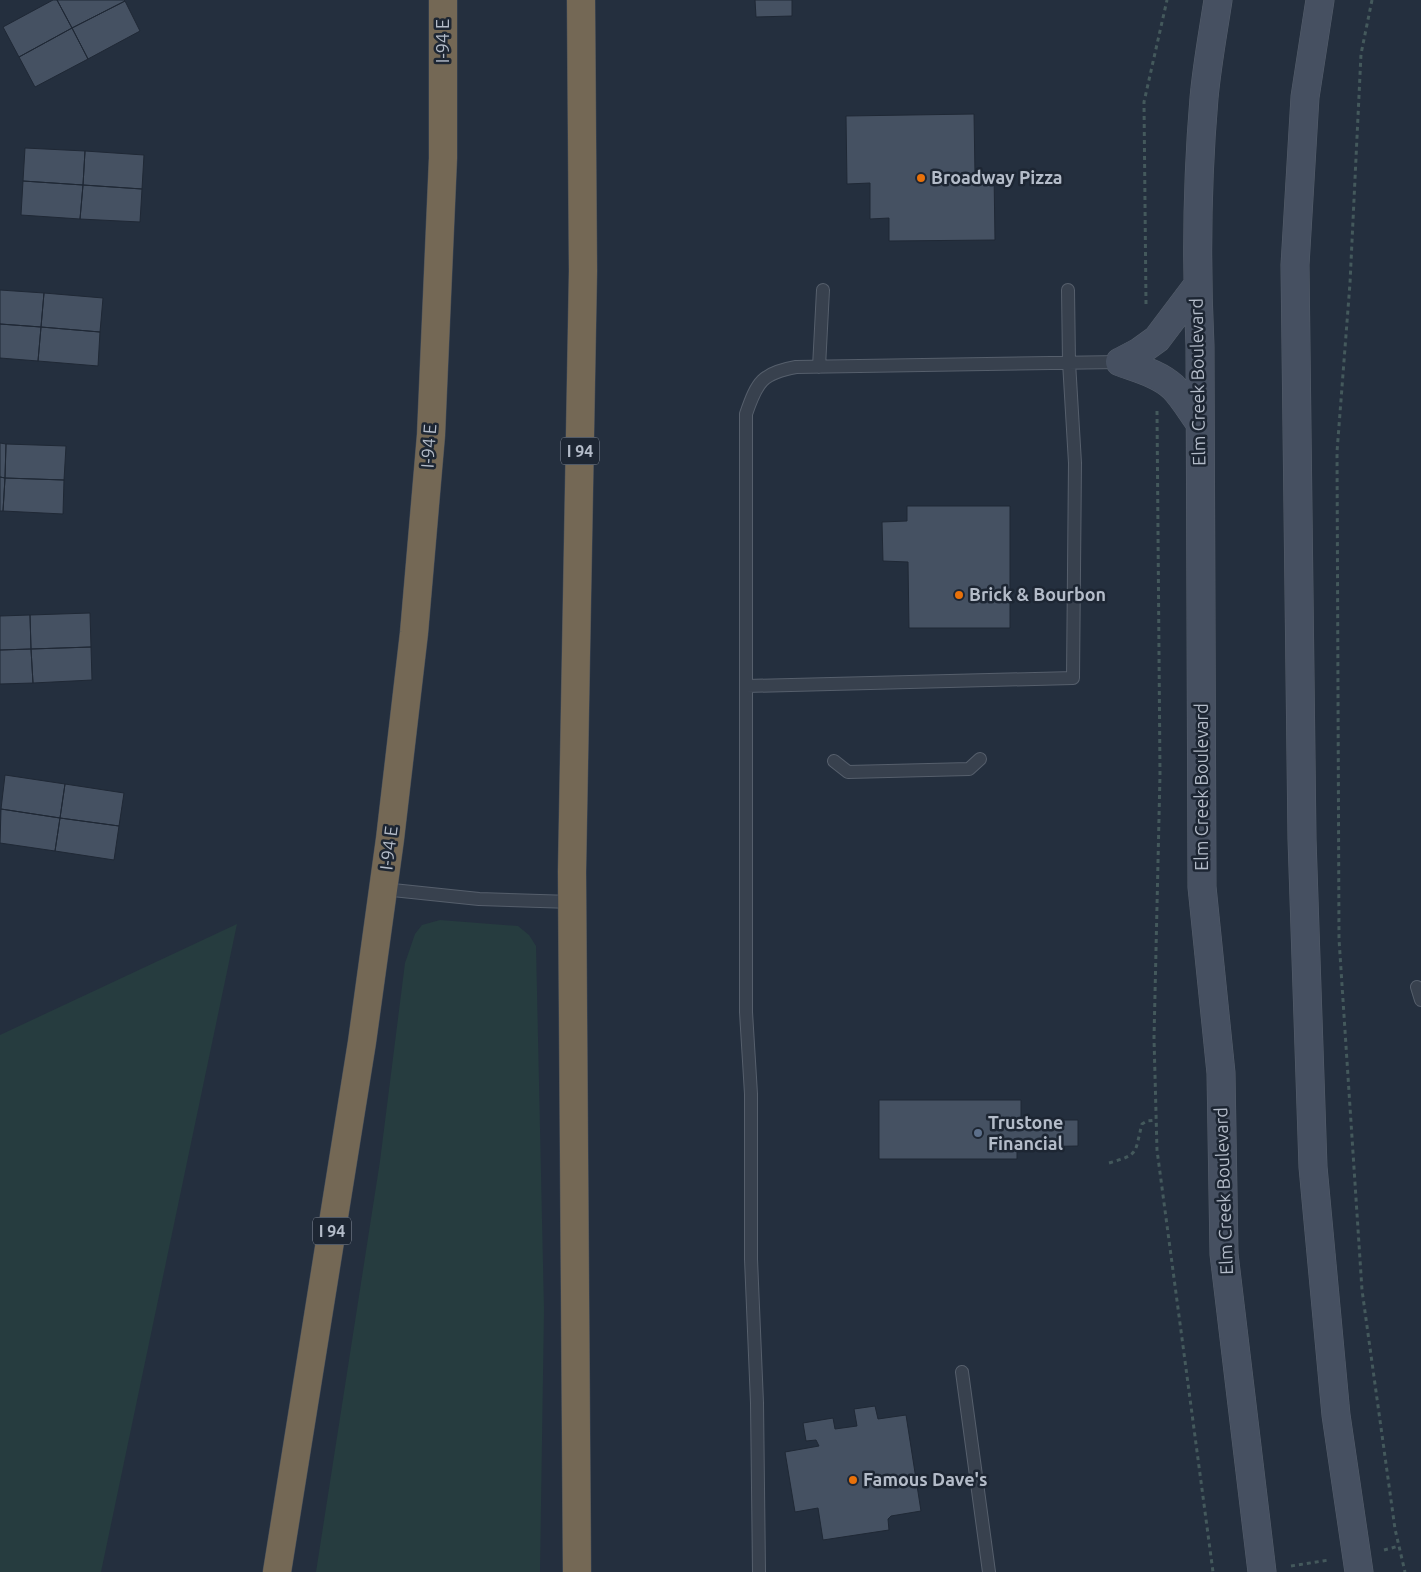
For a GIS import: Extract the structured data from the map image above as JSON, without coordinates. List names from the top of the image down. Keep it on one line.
{"streets":{"highway":["I-94 E","I 94"],"main road":["Elm Creek Boulevard"]},"crossings":[["I-94 E","I 94"]],"places":["Broadway Pizza","Brick & Bourbon","Trustone Financial","Famous Dave's"]}
